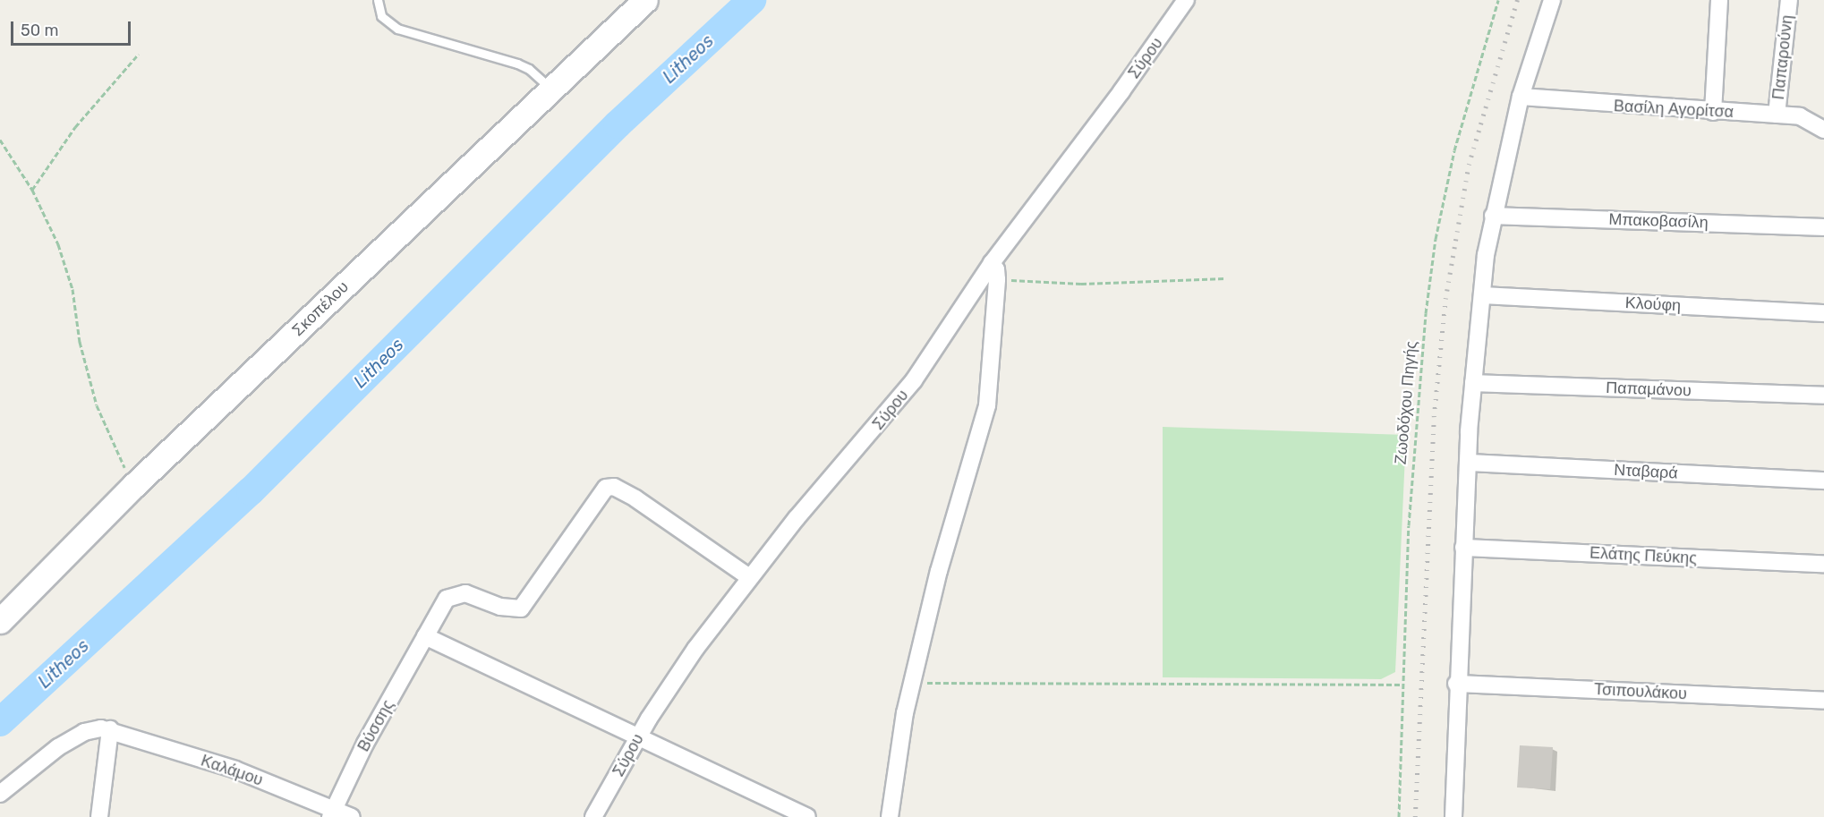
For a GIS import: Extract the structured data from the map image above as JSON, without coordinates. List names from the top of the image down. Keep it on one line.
{"streets":{"main road":["Σκοπέλου"],"street":["Παπαρούνη","Σύρου","Βασίλη Αγορίτσα","Μπακοβασίλη","Κλούφη","Παπαμάνου","Νταβαρά","Ελάτης Πεύκης","Τσιπουλάκου","Βύσσης","Καλάμου"],"path":["Ζωοδόχου Πηγής"]},"crossings":[["Παπαρούνη","Βασίλη Αγορίτσα"],["Σύρου","Βύσσης"],["Βύσσης","Καλάμου"]],"water":["Litheos"],"scale_bar":"50 m"}
